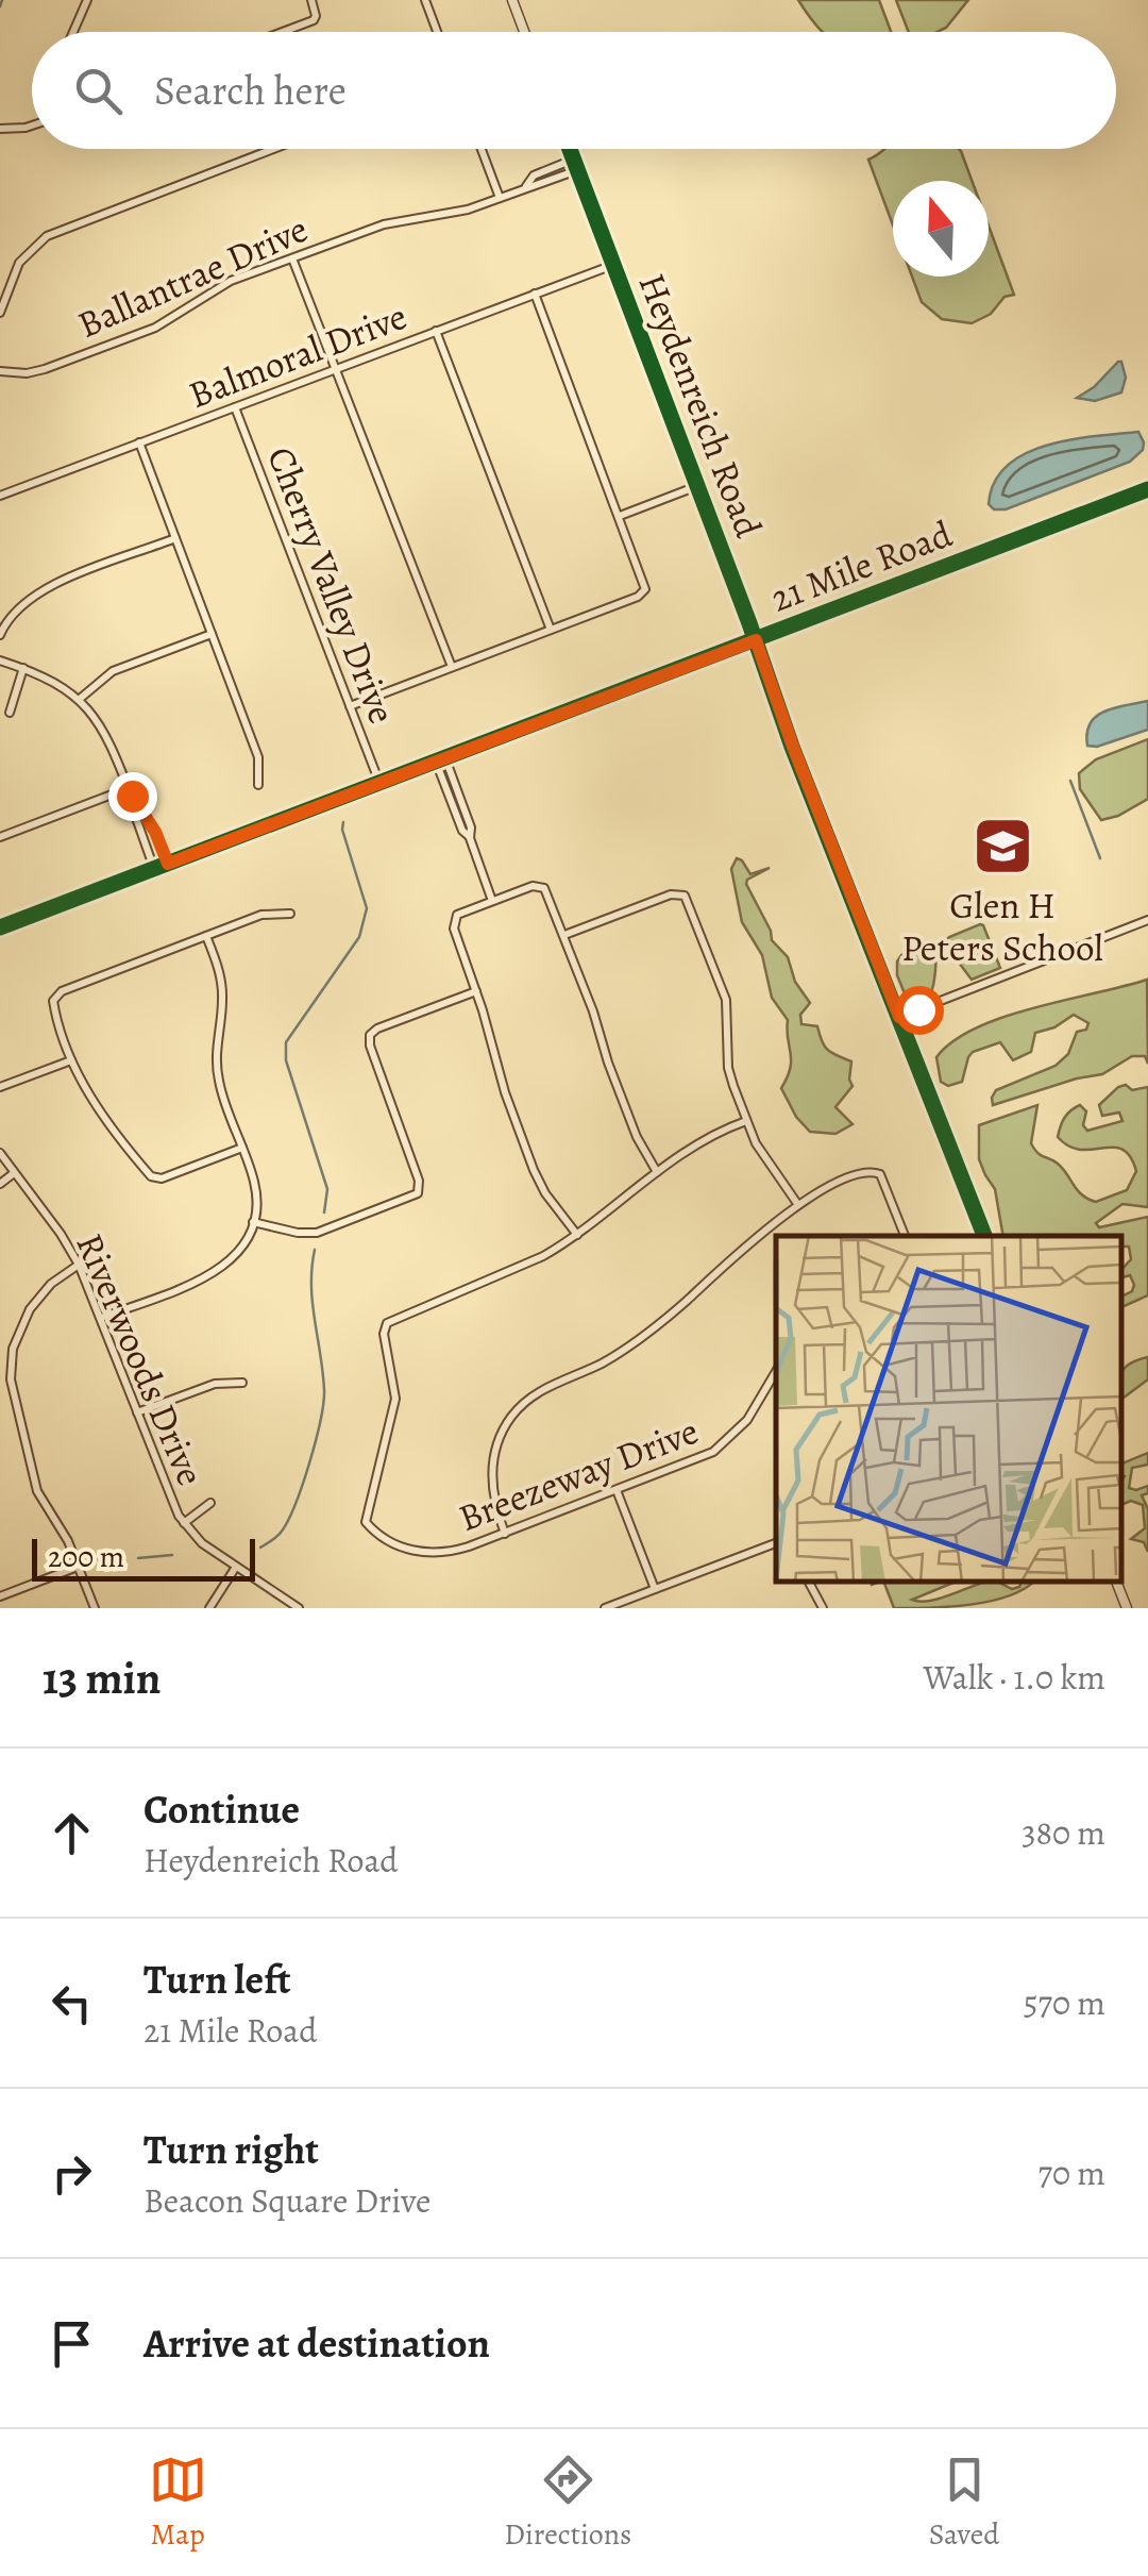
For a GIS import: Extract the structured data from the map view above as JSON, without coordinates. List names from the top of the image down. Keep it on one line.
{"streets":{"street":["Ballantrae Drive","Balmoral Drive","Heydenreich Road","21 Mile Road","Cherry Valley Drive","Riverwoods Drive","Breezeway Drive"]},"crossings":[["Ballantrae Drive","Heydenreich Road"],["Balmoral Drive","Heydenreich Road"],["Balmoral Drive","Cherry Valley Drive"],["Heydenreich Road","21 Mile Road"],["21 Mile Road","Cherry Valley Drive"]],"places":{"school or university":["Glen H Peters School"]},"scale_bar":"200 m","north":"top","page":{"search":"Search here","scale":"200 m","heading":["13 min","Walk · 1.0 km"],"list":[["Continue","Heydenreich Road","380 m"],["Turn left","21 Mile Road","570 m"],["Turn right","Beacon Square Drive","70 m"],"Arrive at destination"],"nav":["Map","Directions","Saved"]}}
